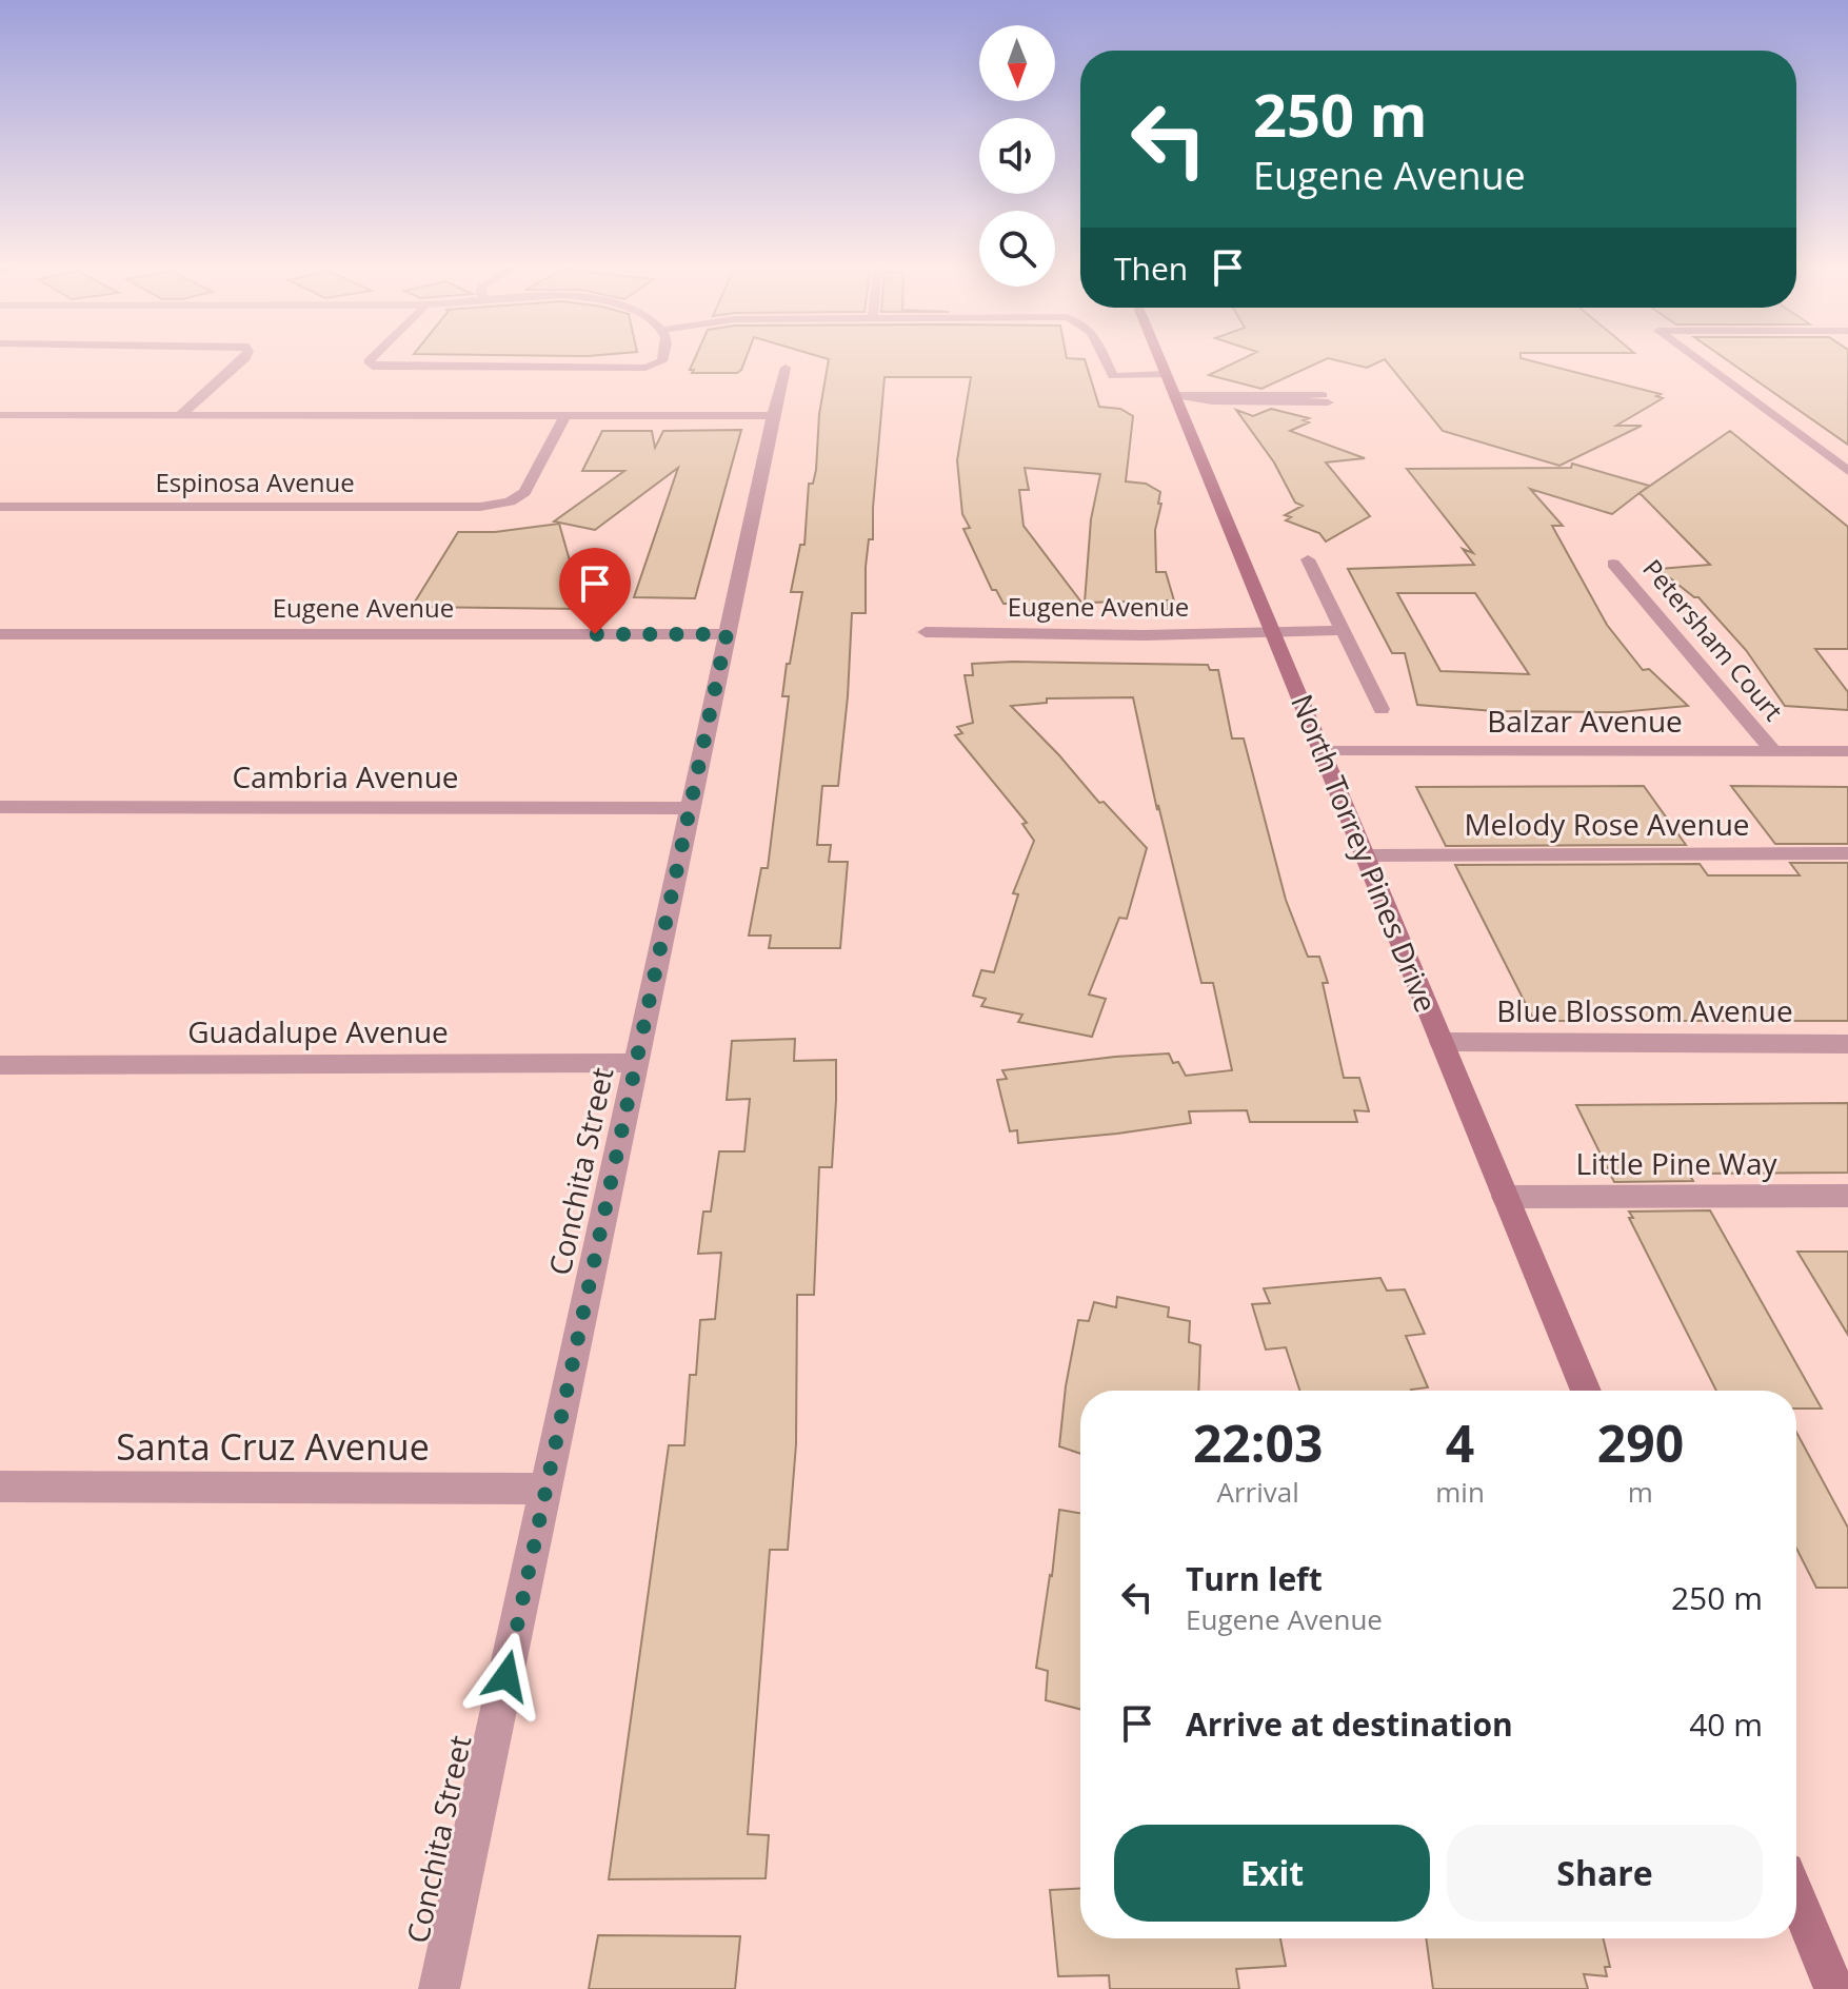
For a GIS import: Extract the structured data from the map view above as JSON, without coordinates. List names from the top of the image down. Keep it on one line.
{"streets":{"main road":["North Torrey Pines Drive"],"street":["Espinosa Avenue","Eugene Avenue","Petersham Court","Balzar Avenue","Cambria Avenue","Melody Rose Avenue","Blue Blossom Avenue","Guadalupe Avenue","Little Pine Way","Conchita Street","Santa Cruz Avenue"]},"crossings":[["Eugene Avenue","North Torrey Pines Drive"],["Eugene Avenue","Conchita Street"],["Petersham Court","Balzar Avenue"],["Balzar Avenue","North Torrey Pines Drive"],["Cambria Avenue","Conchita Street"],["Melody Rose Avenue","North Torrey Pines Drive"],["North Torrey Pines Drive","Blue Blossom Avenue"],["North Torrey Pines Drive","Little Pine Way"],["Guadalupe Avenue","Conchita Street"],["Conchita Street","Santa Cruz Avenue"]],"north":"bottom","page":{"turn":["250 m","Eugene Avenue"],"then":"Then","eta":["22:03","Arrival","4","min","290","m"],"list":[{"name":"Turn left","note":"Eugene Avenue","value":"250 m"},{"name":"Arrive at destination","value":"40 m"}],"buttons":["Exit","Share"]}}
